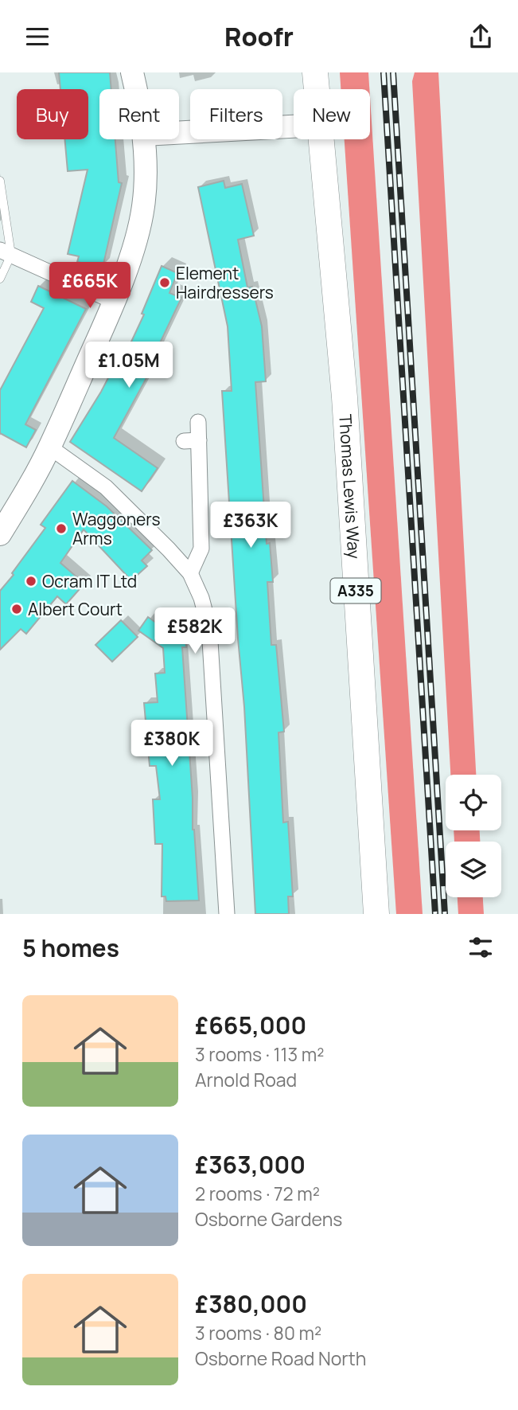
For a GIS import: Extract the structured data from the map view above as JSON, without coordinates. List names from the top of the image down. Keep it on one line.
{"streets":{"main road":["Thomas Lewis Way","A335"]},"places":["Element Hairdressers","Waggoners Arms","Ocram IT Ltd","Albert Court"],"page":{"header":"Roofr","chip":["Buy","Rent","Filters","New"],"price":["£665K","£1.05M","£363K","£582K","£380K"],"heading":"5 homes","list":[{"name":"£665,000","note":"3 rooms · 113 m² · Arnold Road"},{"name":"£363,000","note":"2 rooms · 72 m² · Osborne Gardens"},{"name":"£380,000","note":"3 rooms · 80 m² · Osborne Road North"}]}}
